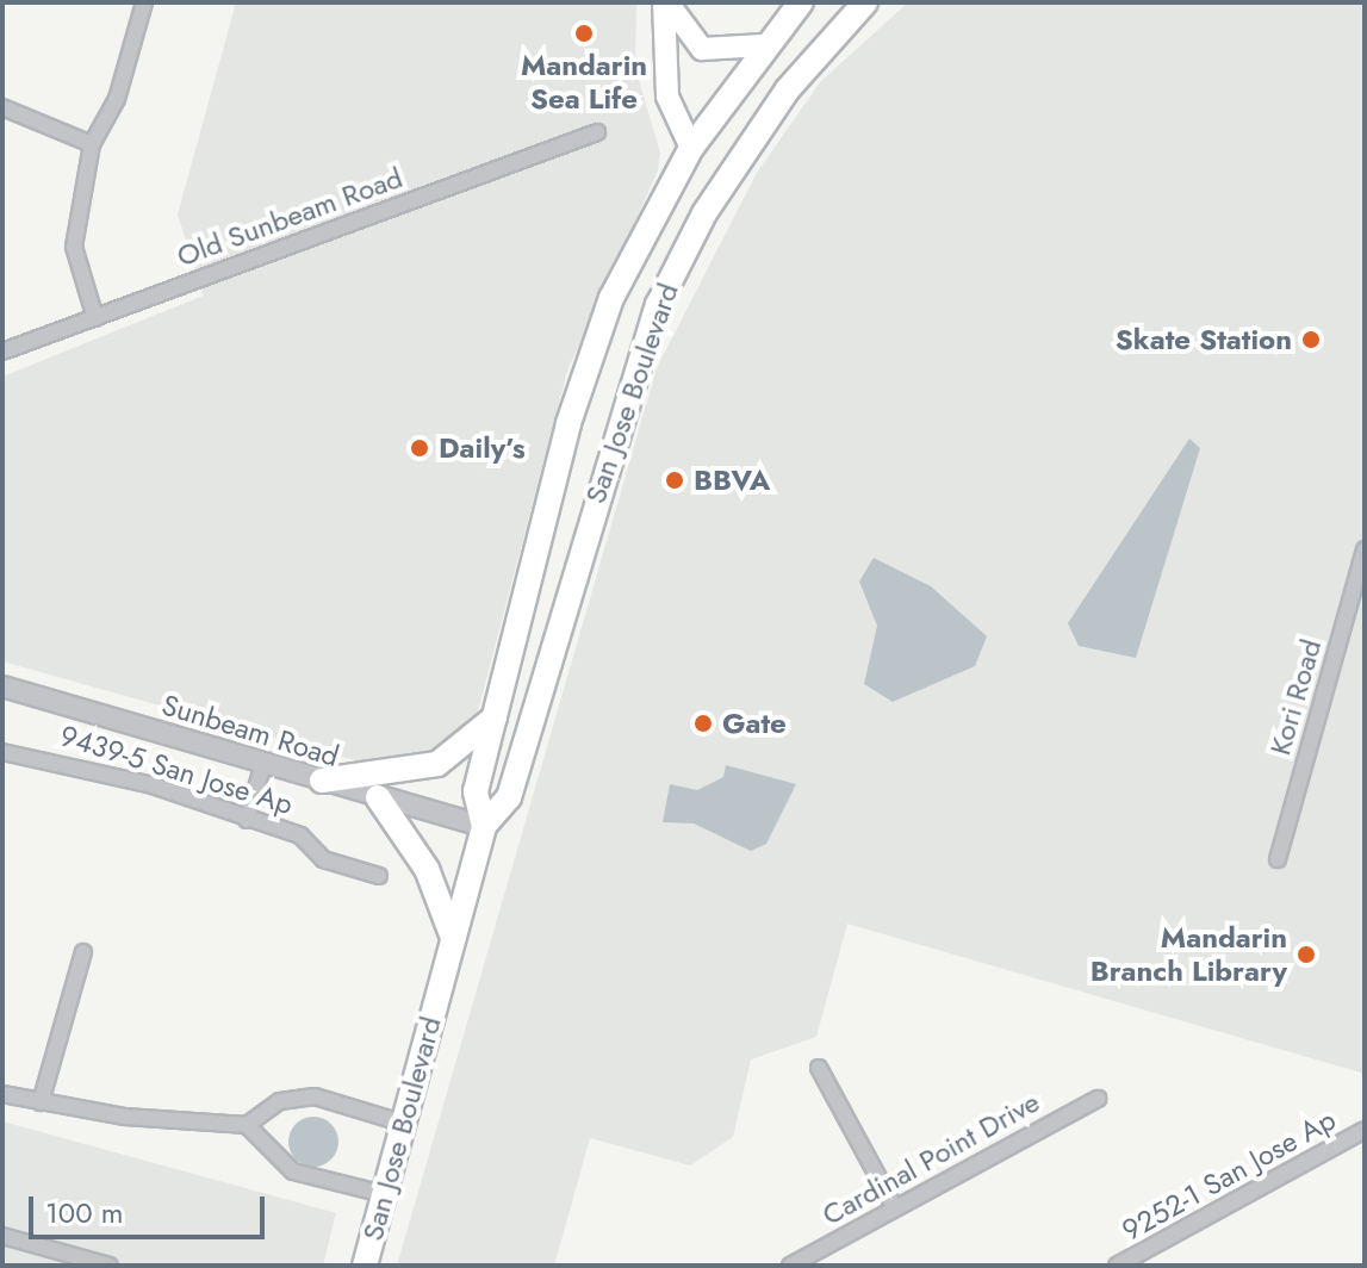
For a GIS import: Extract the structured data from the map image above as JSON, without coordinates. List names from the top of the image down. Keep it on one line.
{"streets":{"main road":["San Jose Boulevard"],"street":["Old Sunbeam Road","Kori Road","Sunbeam Road","9439-5 San Jose Ap","Cardinal Point Drive","9252-1 San Jose Ap"]},"crossings":[["San Jose Boulevard","Sunbeam Road"]],"places":["Mandarin Sea Life","Skate Station","Daily’s","BBVA","Gate","Mandarin Branch Library"],"scale_bar":"100 m"}
